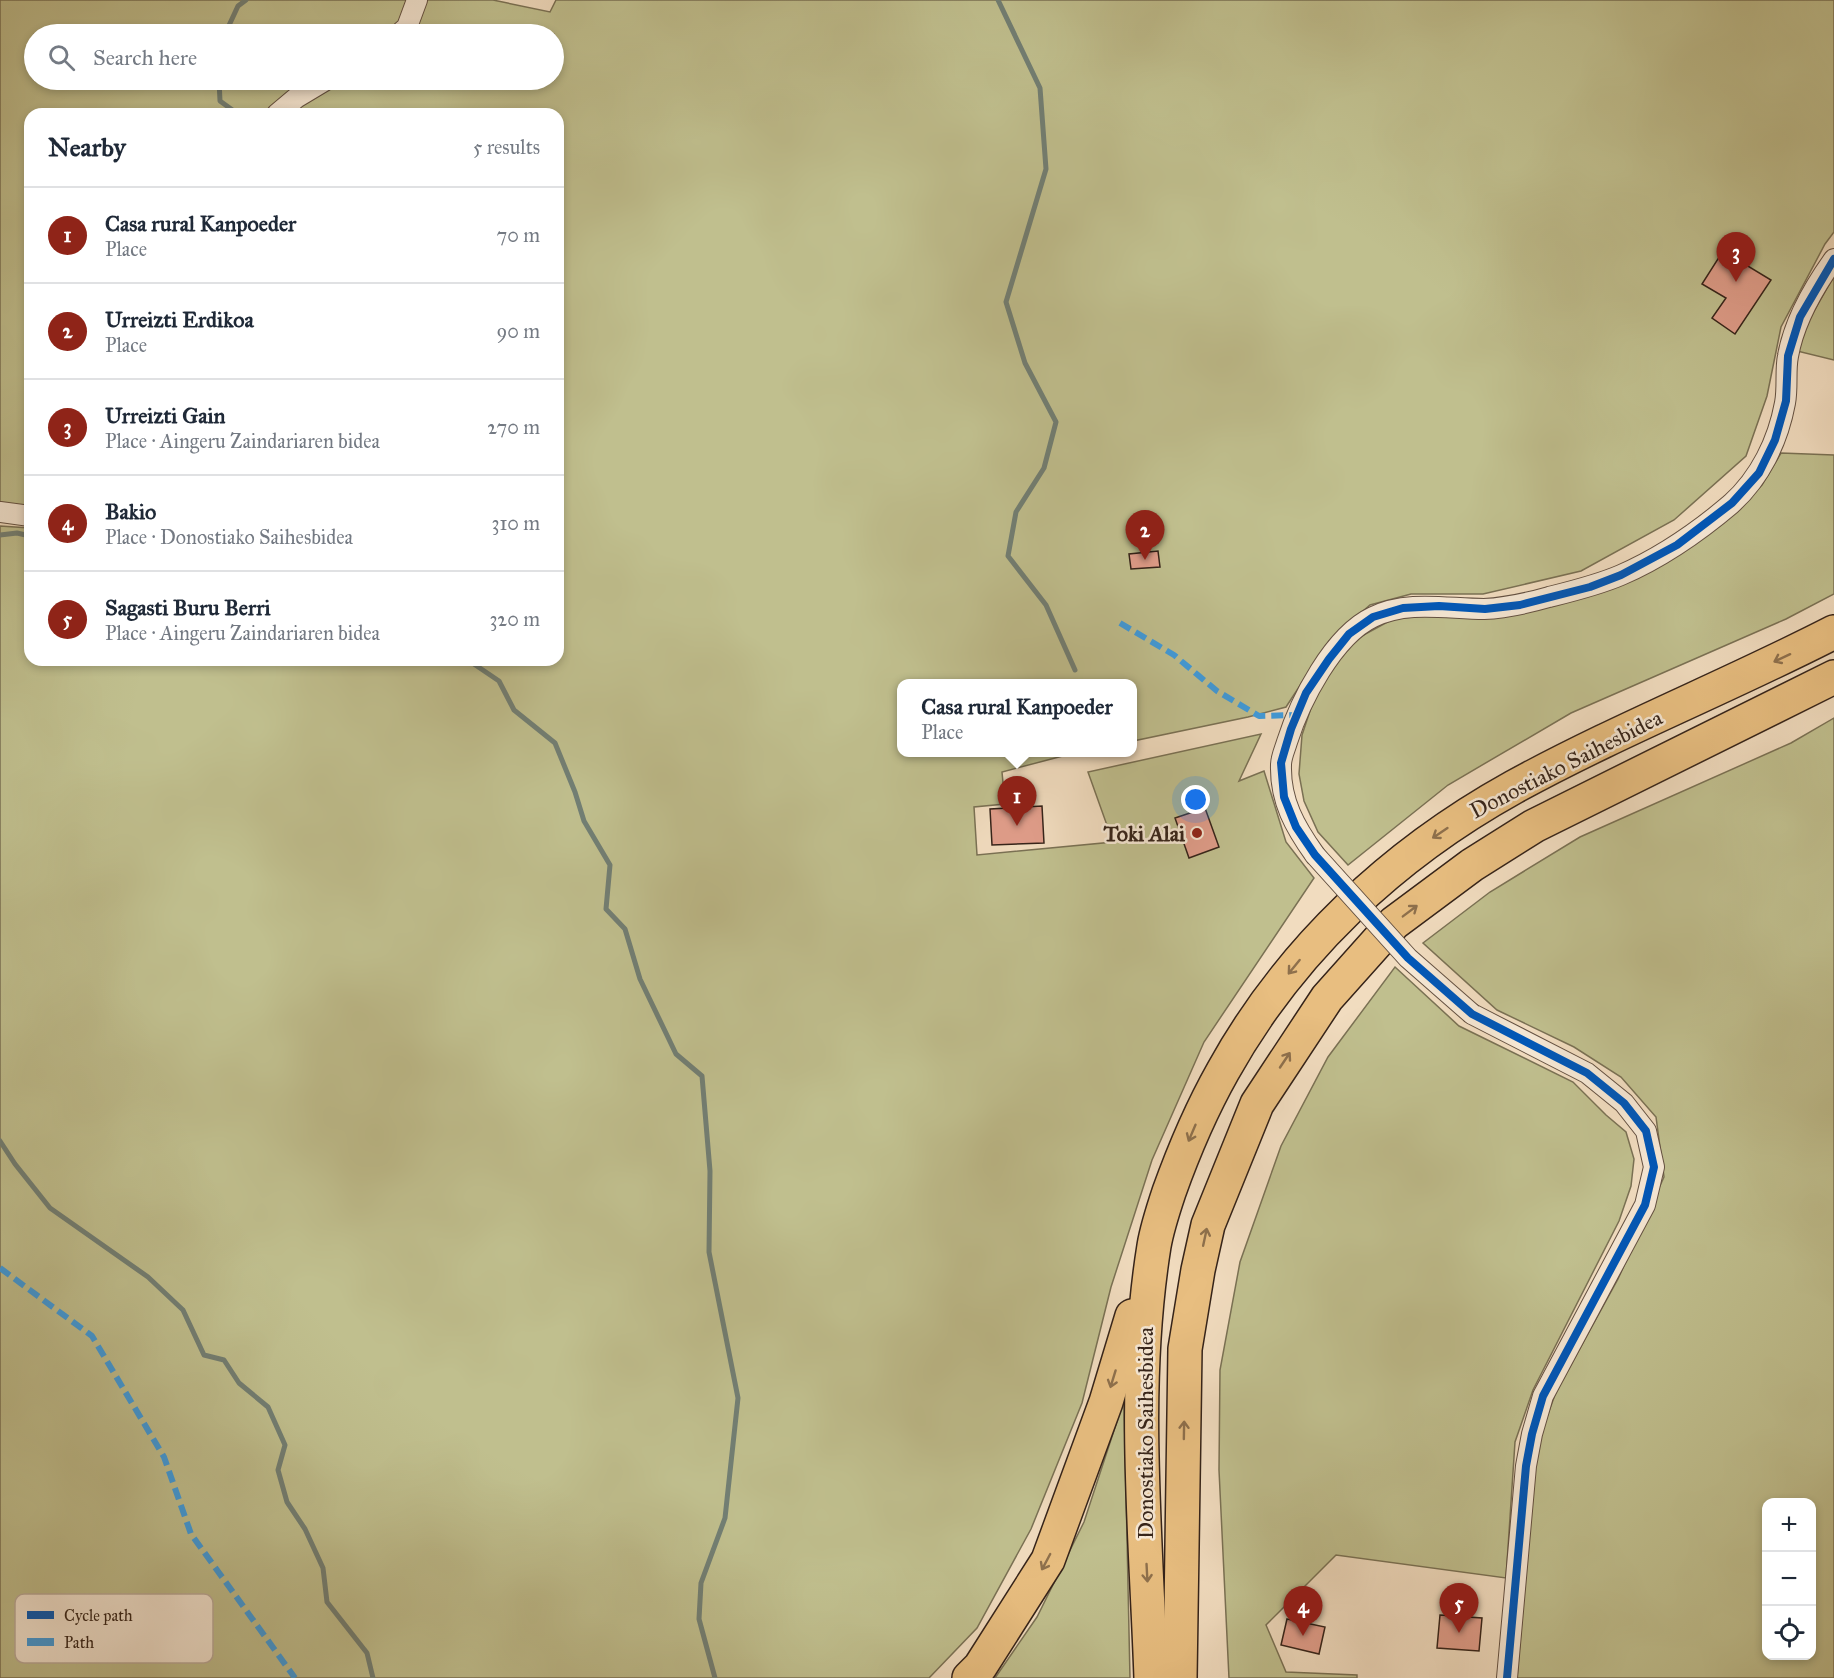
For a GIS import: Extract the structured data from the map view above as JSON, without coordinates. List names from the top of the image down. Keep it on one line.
{"streets":{"highway":["Donostiako Saihesbidea"]},"places":["Toki Alai"],"legend":["Cycle path","Path"],"page":{"search":"Search here","heading":["Nearby","5 results"],"list":[{"mark":"1","name":"Casa rural Kanpoeder","note":"Place","value":"70 m"},{"mark":"2","name":"Urreizti Erdikoa","note":"Place","value":"90 m"},{"mark":"3","name":"Urreizti Gain","note":"Place · Aingeru Zaindariaren bidea","value":"270 m"},{"mark":"4","name":"Bakio","note":"Place · Donostiako Saihesbidea","value":"310 m"},{"mark":"5","name":"Sagasti Buru Berri","note":"Place · Aingeru Zaindariaren bidea","value":"320 m"}],"pins":["3","2","1","5","4"],"popup":["Casa rural Kanpoeder","Place"],"map_buttons":["+","−"]}}
